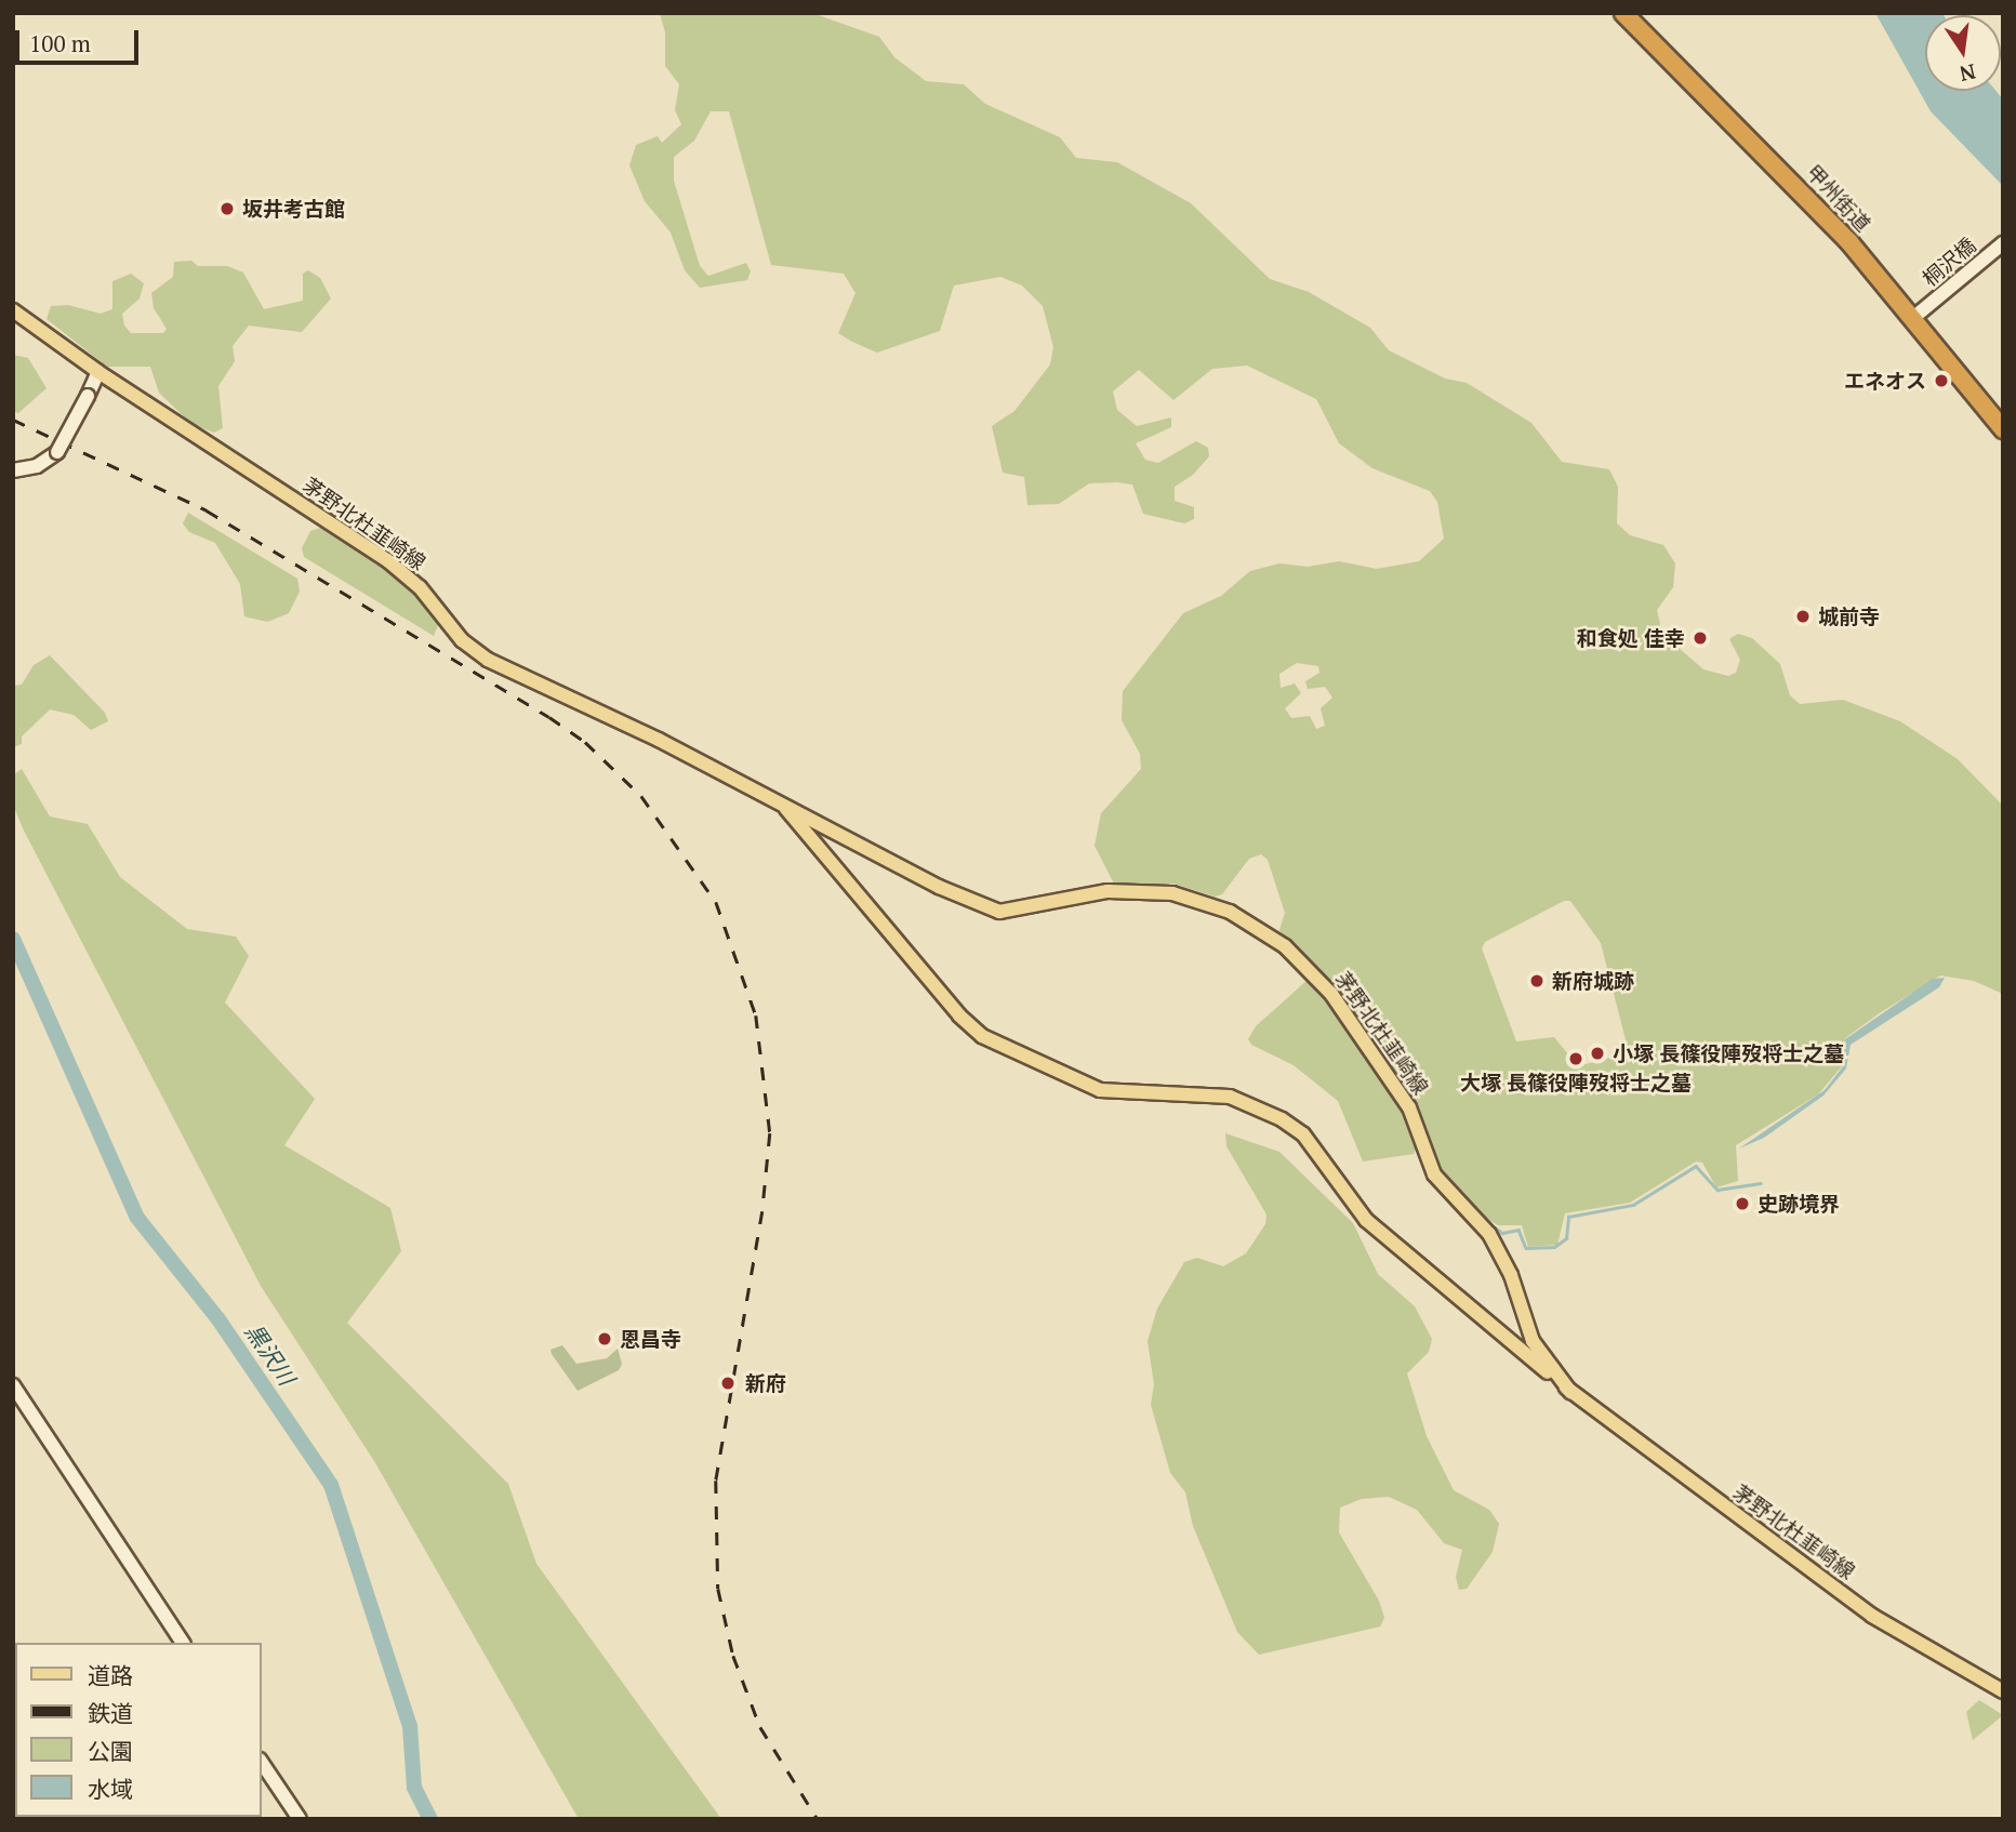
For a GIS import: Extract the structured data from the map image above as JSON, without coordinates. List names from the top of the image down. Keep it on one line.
{"streets":{"highway":["甲州街道"],"main road":["茅野北杜韮崎線"],"street":["桐沢橋"]},"crossings":[["甲州街道","桐沢橋"]],"water":["黒沢川"],"places":["坂井考古館","エネオス","城前寺","和食処 佳幸","新府城跡","小塚 長篠役陣歿将士之墓","大塚 長篠役陣歿将士之墓","史跡境界","恩昌寺","新府"],"legend":["道路","鉄道","公園","水域"],"scale_bar":"100 m","north":"bottom"}
